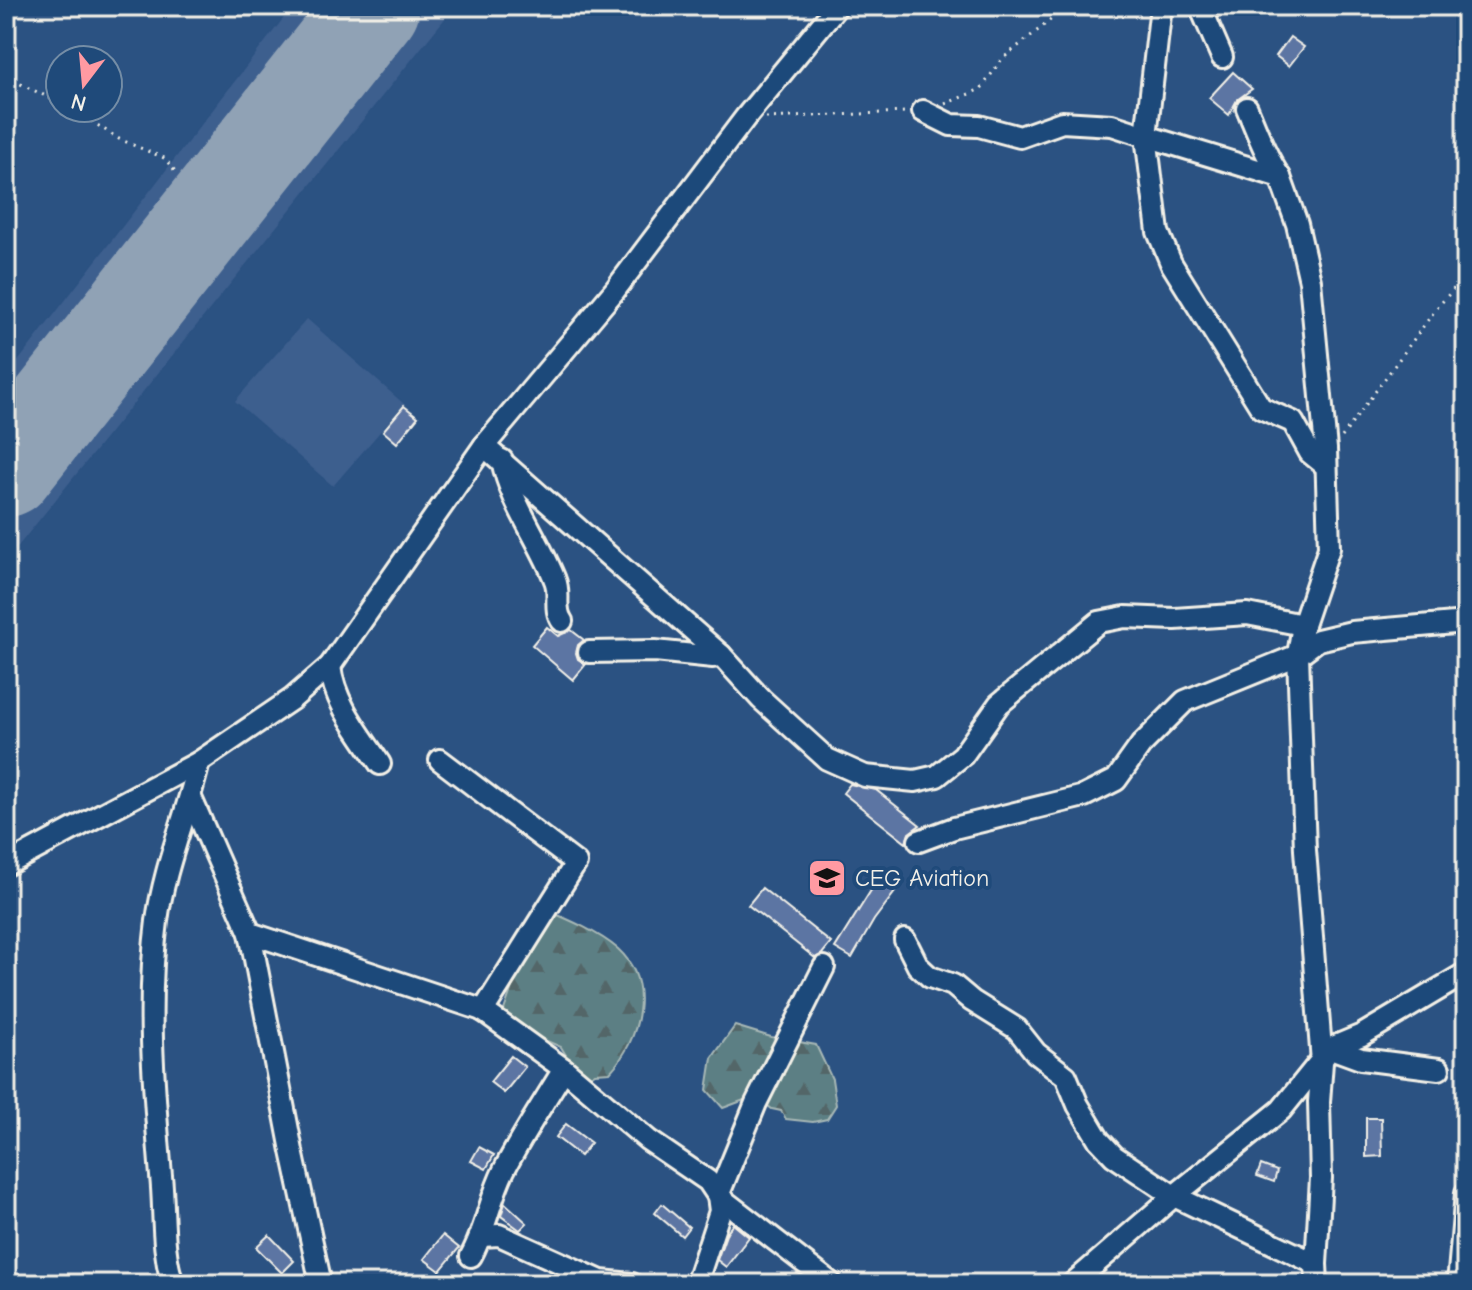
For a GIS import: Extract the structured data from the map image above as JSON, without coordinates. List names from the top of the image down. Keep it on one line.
{"places":{"school or university":["CEG Aviation"]},"north":"bottom"}
